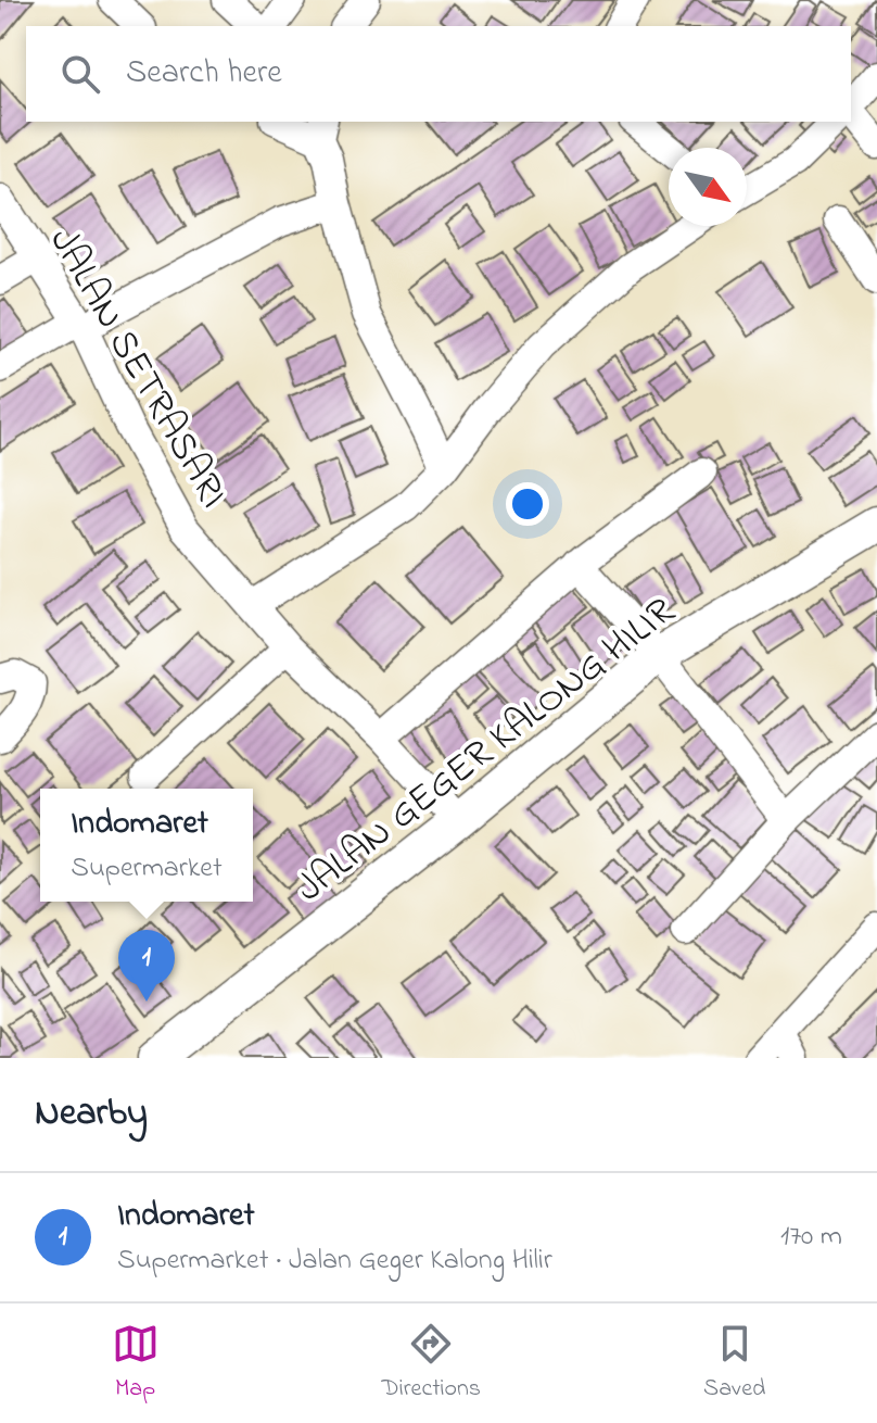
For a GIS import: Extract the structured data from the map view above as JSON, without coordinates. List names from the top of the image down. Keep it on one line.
{"streets":{"main road":["JALAN GEGER KALONG HILIR"],"street":["JALAN SETRASARI"]},"crossings":[["JALAN SETRASARI","JALAN GEGER KALONG HILIR"]],"north":"bottom right","page":{"search":"Search here","popup":["Indomaret","Supermarket"],"pins":"1","heading":"Nearby","list":[{"mark":"1","name":"Indomaret","note":"Supermarket · Jalan Geger Kalong Hilir","value":"170 m"}],"nav":["Map","Directions","Saved"]}}
